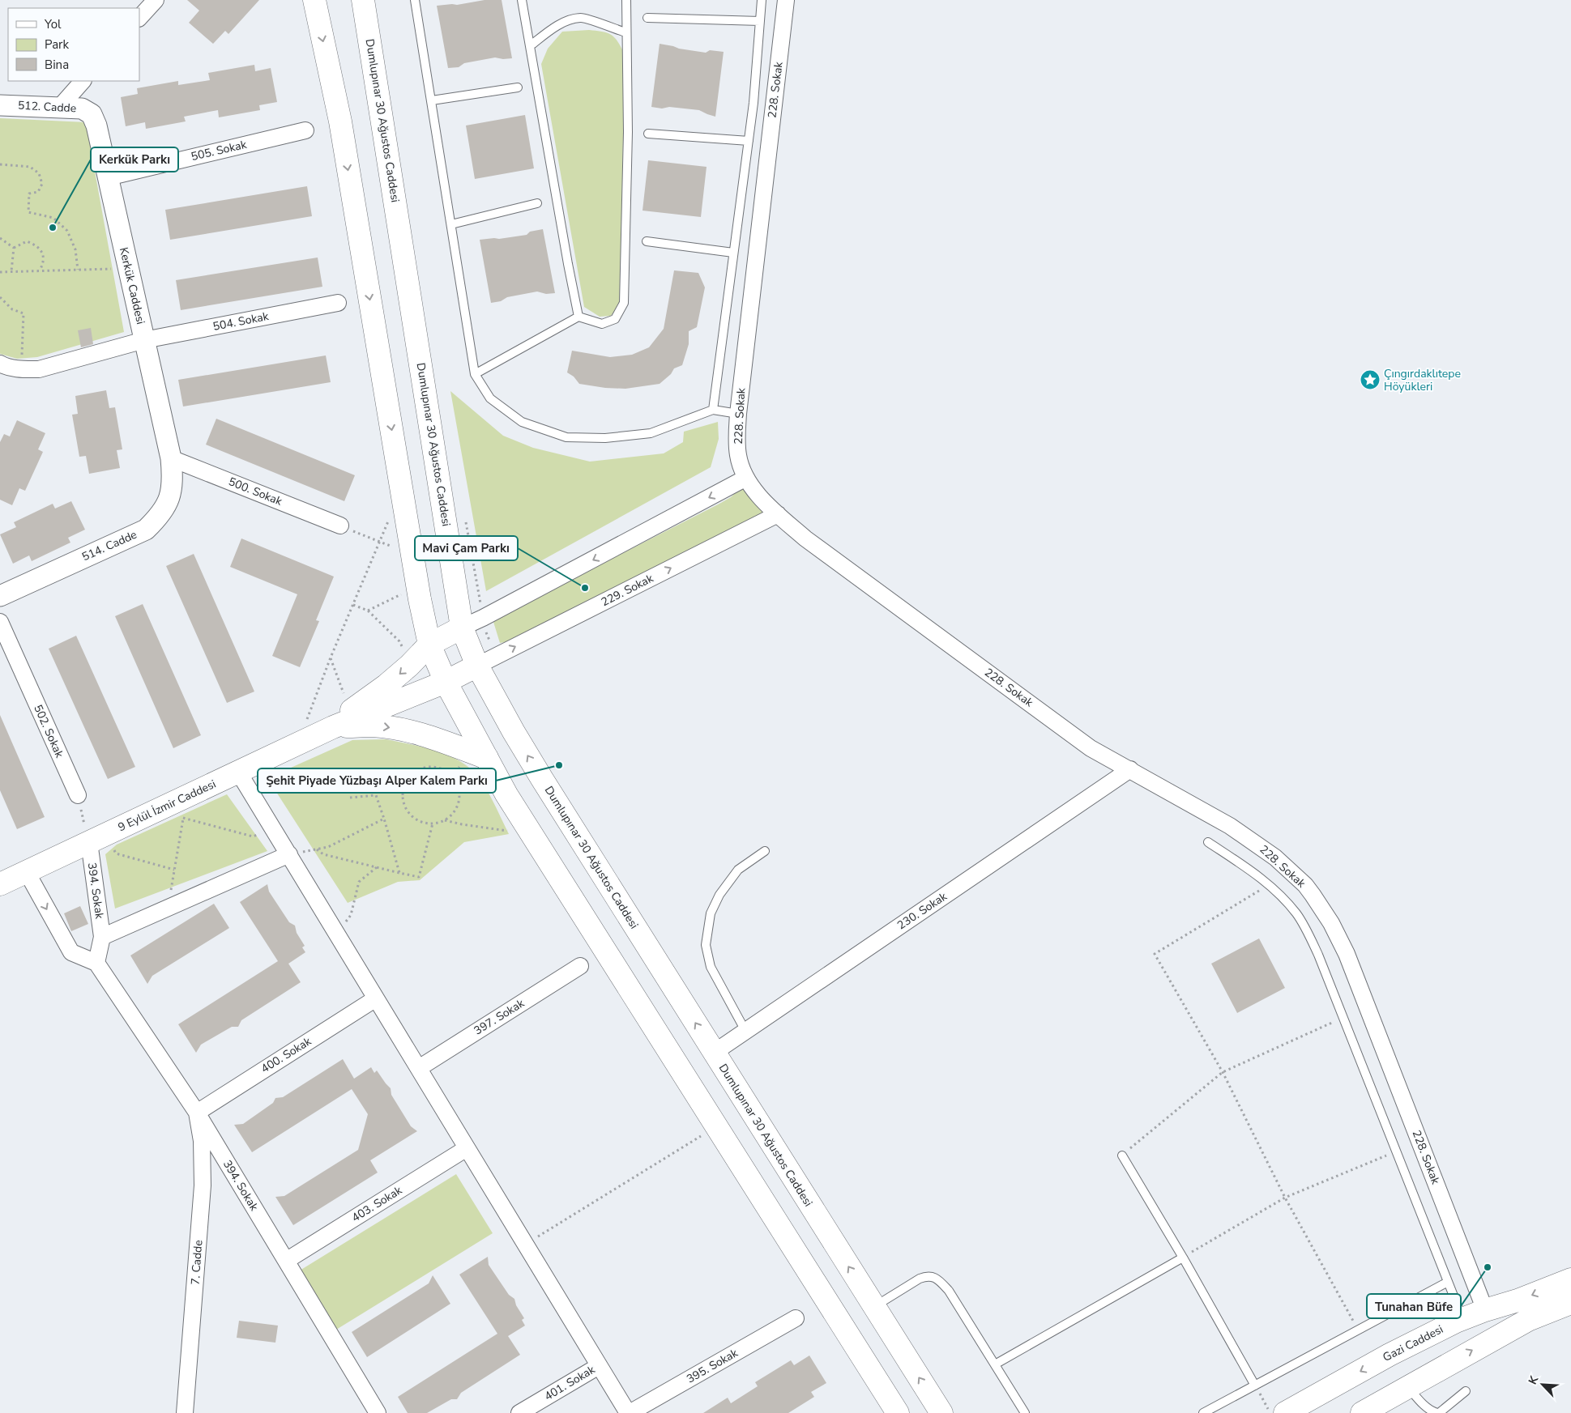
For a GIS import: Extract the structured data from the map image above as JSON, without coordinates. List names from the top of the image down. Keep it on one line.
{"streets":{"main road":["Dumlupınar 30 Ağustos Caddesi","9 Eylül İzmir Caddesi","Gazi Caddesi"],"street":["228. Sokak","512. Cadde","505. Sokak","Kerkük Caddesi","504. Sokak","500. Sokak","514. Cadde","229. Sokak","502. Sokak","394. Sokak","230. Sokak","397. Sokak","400. Sokak","403. Sokak","7. Cadde","395. Sokak","401. Sokak"]},"crossings":[["228. Sokak","229. Sokak"],["228. Sokak","230. Sokak"],["228. Sokak","Gazi Caddesi"],["512. Cadde","Kerkük Caddesi"],["Dumlupınar 30 Ağustos Caddesi","229. Sokak"],["Dumlupınar 30 Ağustos Caddesi","9 Eylül İzmir Caddesi"],["Dumlupınar 30 Ağustos Caddesi","230. Sokak"],["505. Sokak","Kerkük Caddesi"],["Kerkük Caddesi","504. Sokak"],["Kerkük Caddesi","500. Sokak"],["Kerkük Caddesi","514. Cadde"],["500. Sokak","514. Cadde"],["229. Sokak","9 Eylül İzmir Caddesi"],["9 Eylül İzmir Caddesi","394. Sokak"],["394. Sokak","400. Sokak"],["394. Sokak","403. Sokak"],["394. Sokak","7. Cadde"],["400. Sokak","7. Cadde"]],"places":{"other":["Kerkük Parkı","Mavi Çam Parkı","Şehit Piyade Yüzbaşı Alper Kalem Parkı","Tunahan Büfe"],"place":["Çıngırdaklıtepe Höyükleri"]},"legend":["Yol","Park","Bina"],"north":"top left"}
